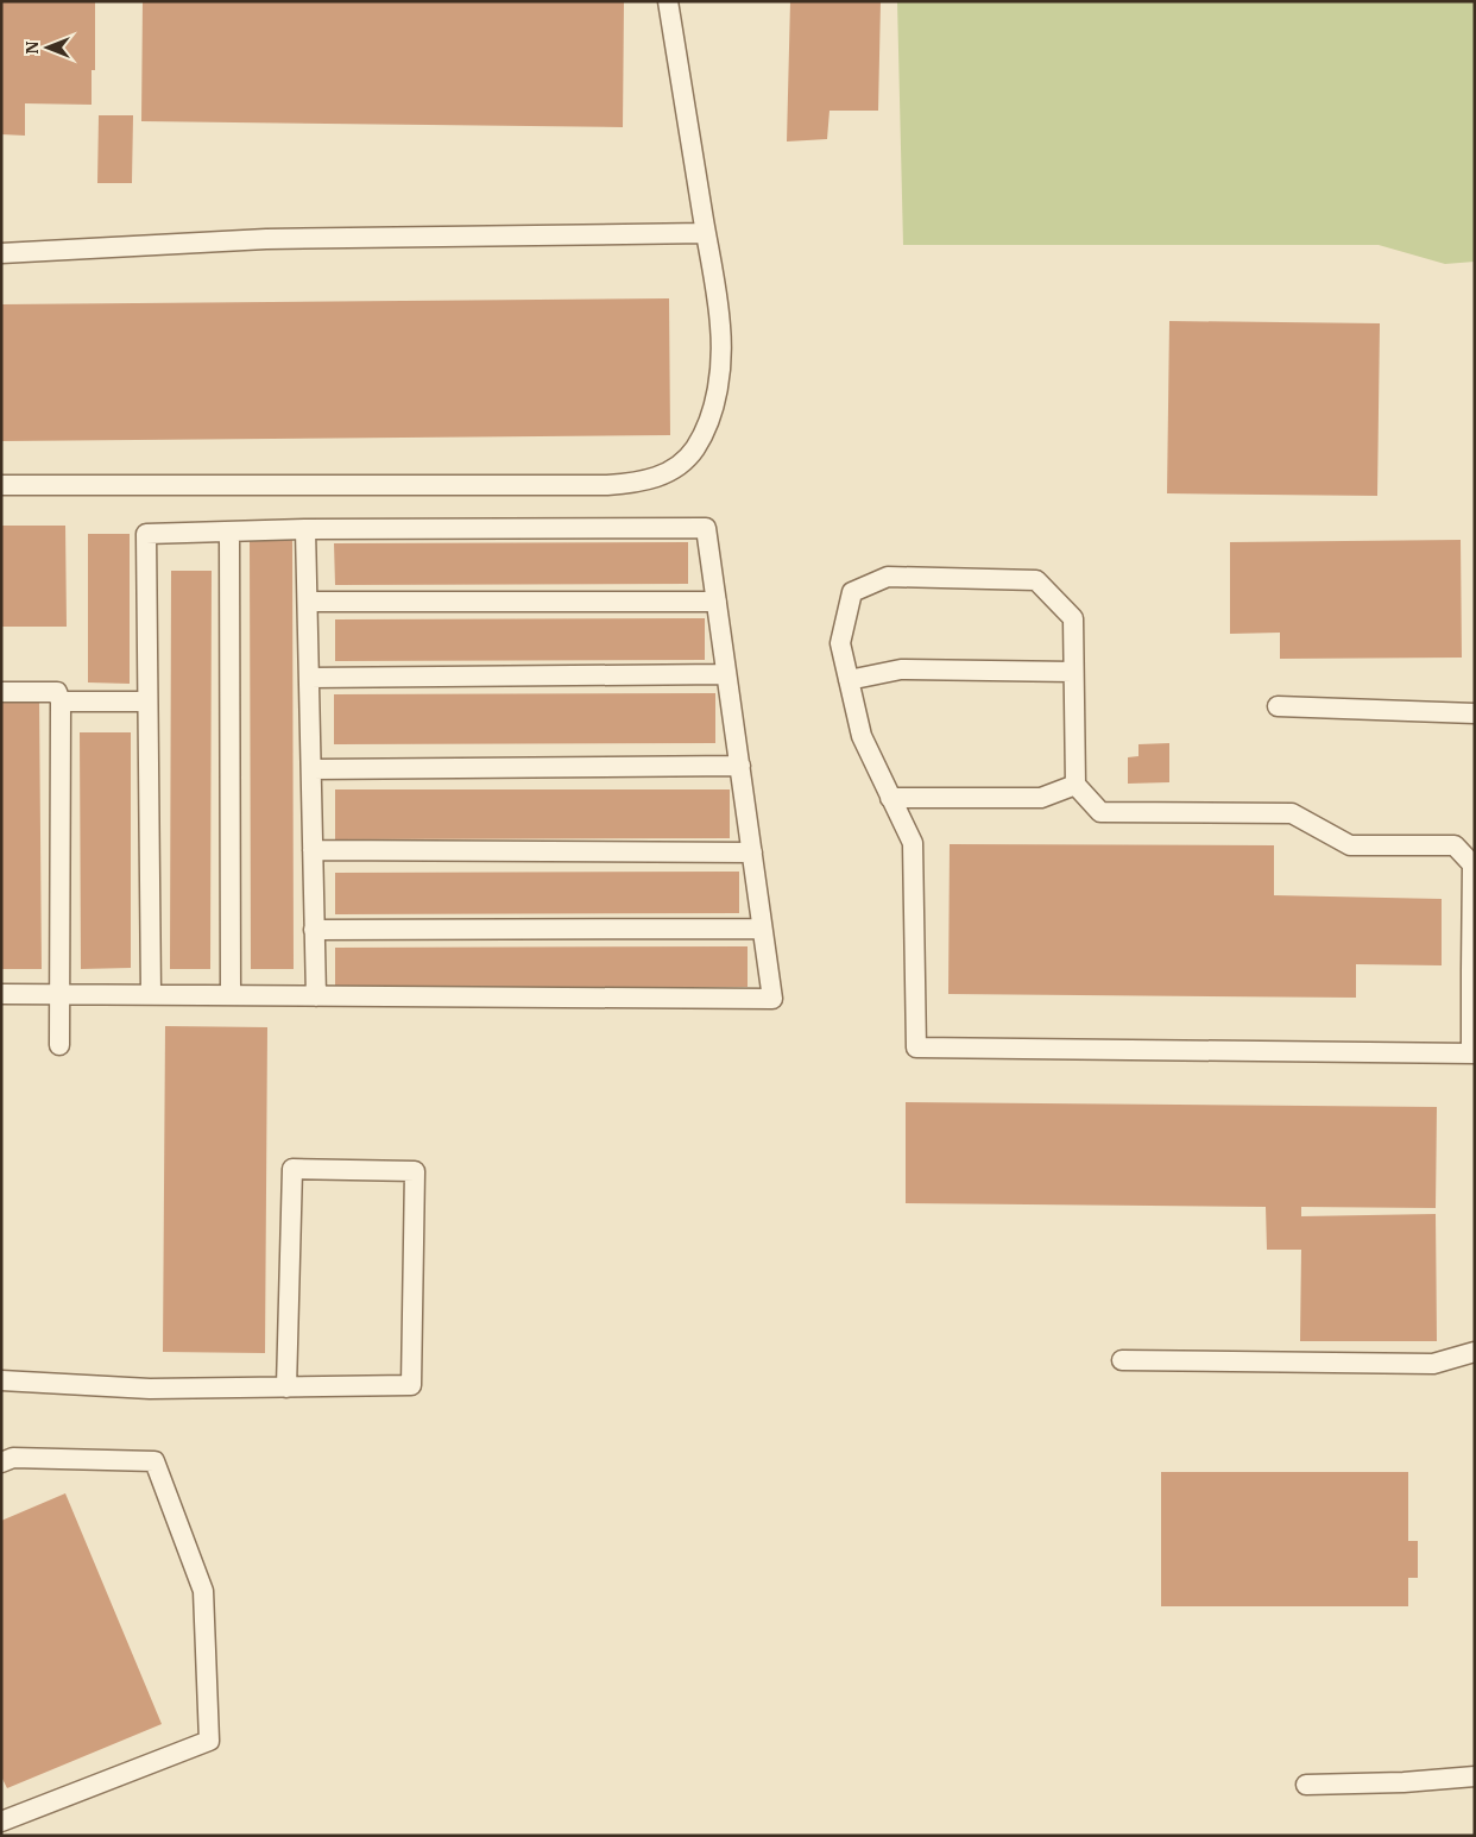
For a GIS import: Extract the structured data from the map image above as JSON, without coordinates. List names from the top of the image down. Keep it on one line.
{"north":"left"}
